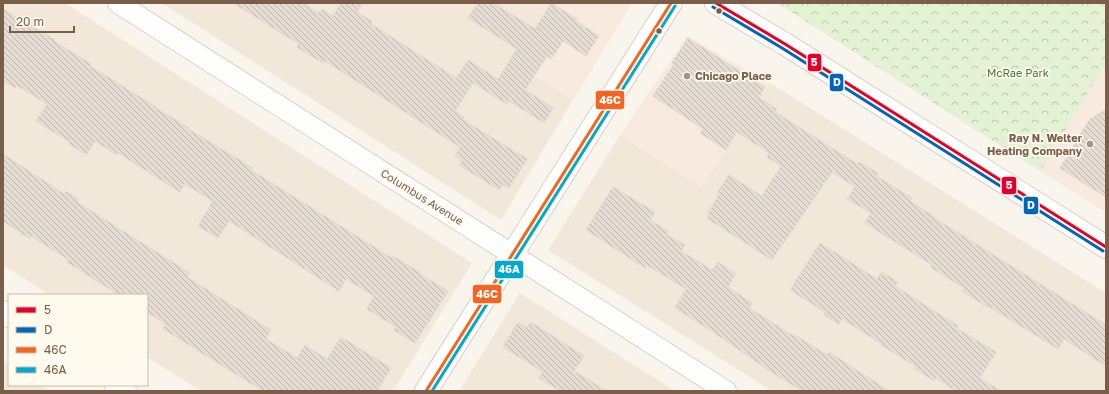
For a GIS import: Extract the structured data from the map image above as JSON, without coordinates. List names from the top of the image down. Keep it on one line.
{"streets":{"street":["Columbus Avenue"]},"parks":["McRae Park"],"places":["Chicago Place","Ray N. Welter Heating Company"],"lines":["transit line 5","transit line 46C","transit line 46A","transit line D"],"legend":["5","D","46C","46A"],"scale_bar":"20 m"}
